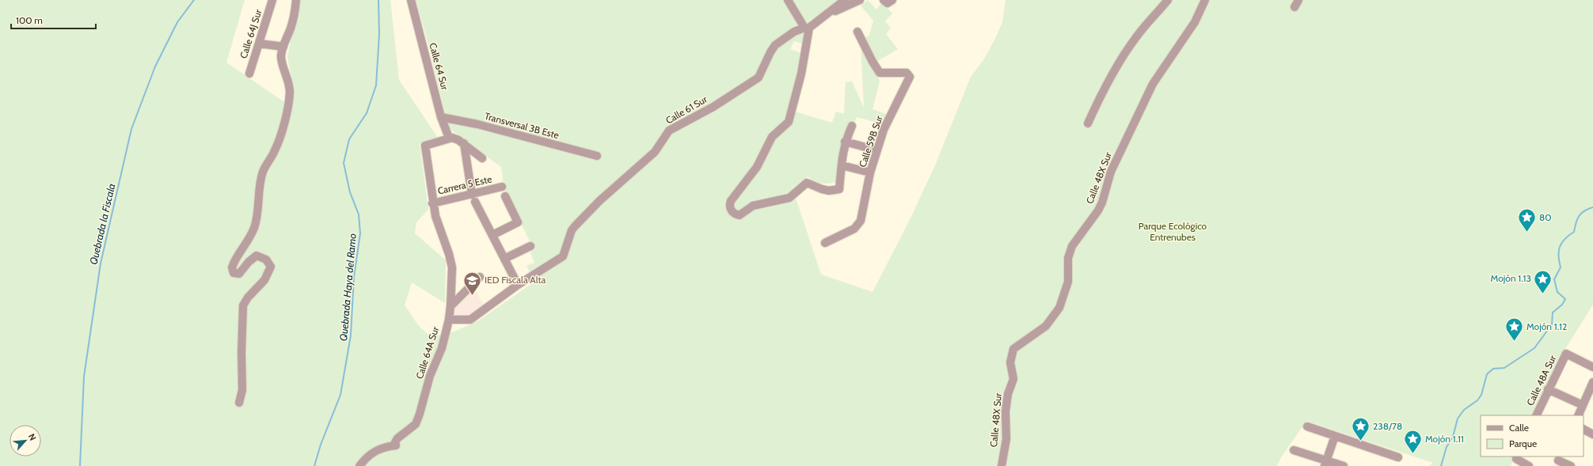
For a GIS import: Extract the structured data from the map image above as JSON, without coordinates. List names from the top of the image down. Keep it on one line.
{"streets":{"street":["Calle 64J Sur","Calle 64 Sur","Calle 61 Sur","Transversal 3B Este","Calle 59B Sur","Calle 48X Sur","Carrera 5 Este","Calle 64A Sur","Calle 48A Sur"]},"crossings":[["Calle 64 Sur","Transversal 3B Este"],["Calle 64 Sur","Calle 64A Sur"],["Carrera 5 Este","Calle 64A Sur"]],"water":["Quebrada la Fiscala","Quebrada Haya del Ramo"],"parks":["Parque Ecológico Entrenubes"],"places":{"place":["80","Mojón 1.13","Mojón 1.12","238/78","Mojón 1.11"],"school or university":["IED Fiscala Alta"]},"legend":["Calle","Parque"],"scale_bar":"100 m","north":"top right"}
